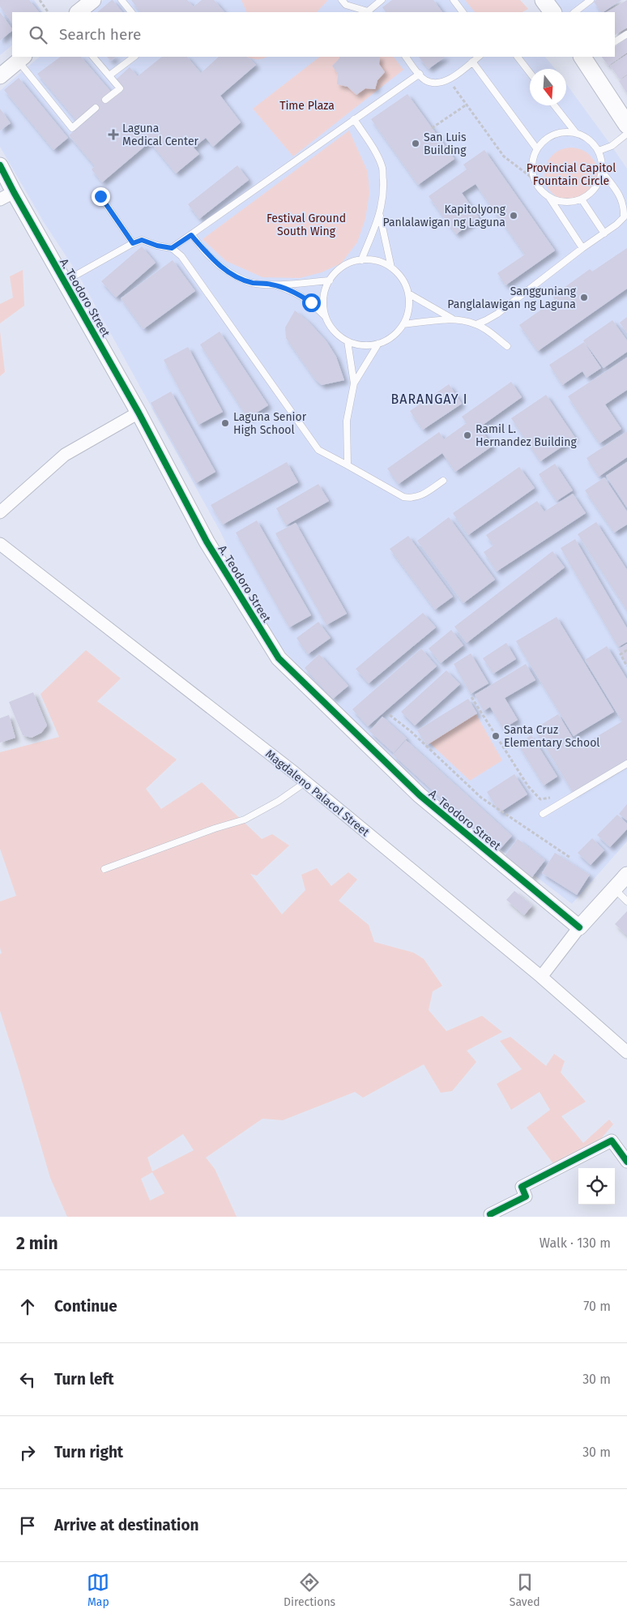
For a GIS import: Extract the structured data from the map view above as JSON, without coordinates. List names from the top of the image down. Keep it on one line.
{"streets":{"street":["A. Teodoro Street","Magdaleno Palacol Street"]},"districts":["BARANGAY I"],"parks":["Time Plaza","Provincial Capitol Fountain Circle","Festival Ground South Wing"],"places":{"health":["Laguna Medical Center"],"other":["San Luis Building","Kapitolyong Panlalawigan ng Laguna","Sangguniang Panglalawigan ng Laguna","Laguna Senior High School","Ramil L. Hernandez Building","Santa Cruz Elementary School"]},"north":"bottom","page":{"search":"Search here","heading":["2 min","Walk · 130 m"],"list":[["Continue","70 m"],["Turn left","30 m"],["Turn right","30 m"],"Arrive at destination"],"nav":["Map","Directions","Saved"]}}
